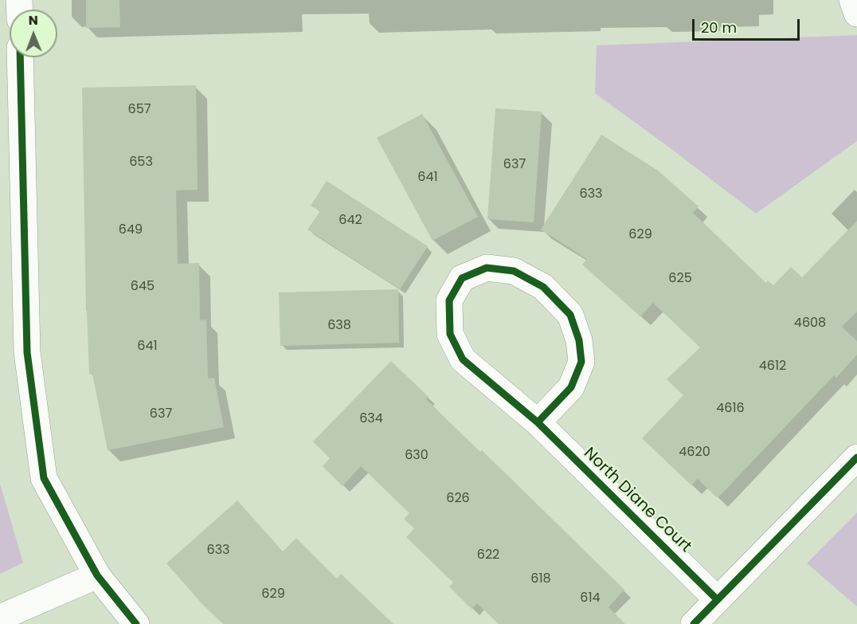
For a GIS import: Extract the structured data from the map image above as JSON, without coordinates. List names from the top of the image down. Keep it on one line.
{"streets":{"street":["North Diane Court"]},"house_numbers":["657","653","637","641","633","642","649","629","625","645","4608","638","641","4612","4616","637","634","4620","630","626","633","622","618","629","614"],"scale_bar":"20 m","north":"top"}
